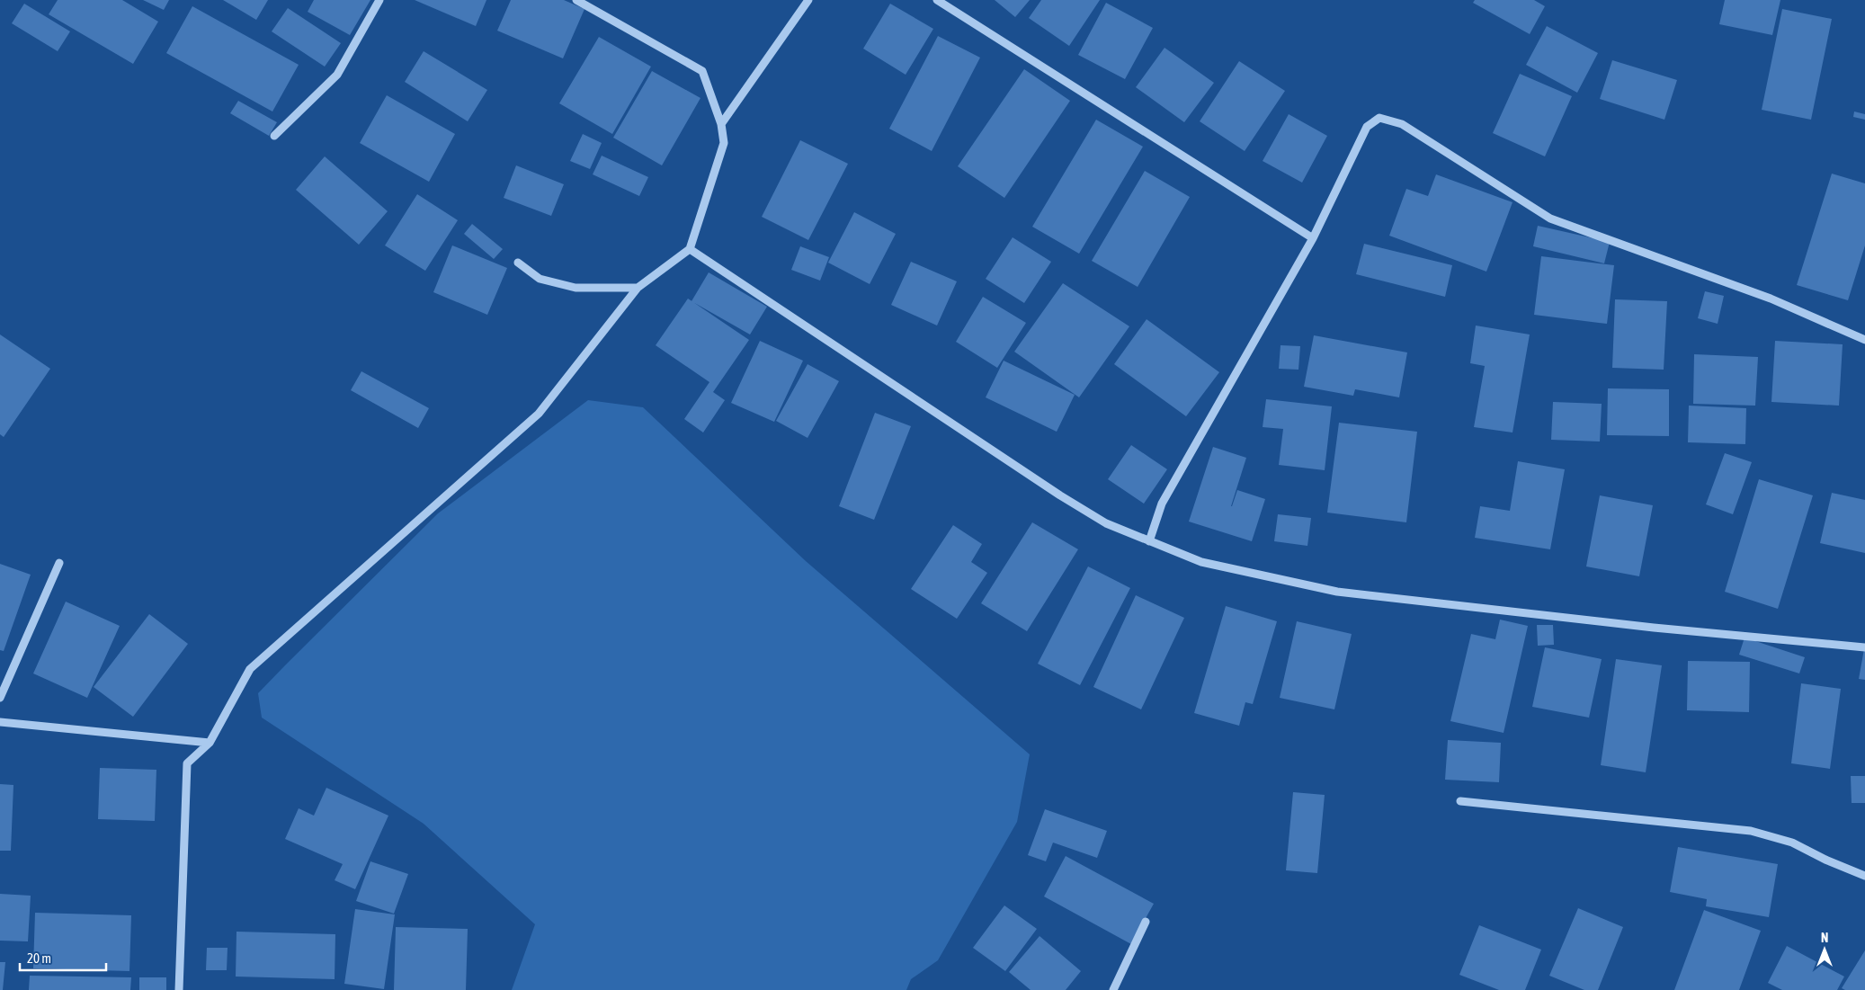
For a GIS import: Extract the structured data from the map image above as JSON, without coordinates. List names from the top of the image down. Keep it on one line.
{"scale_bar":"20 m","north":"top"}
